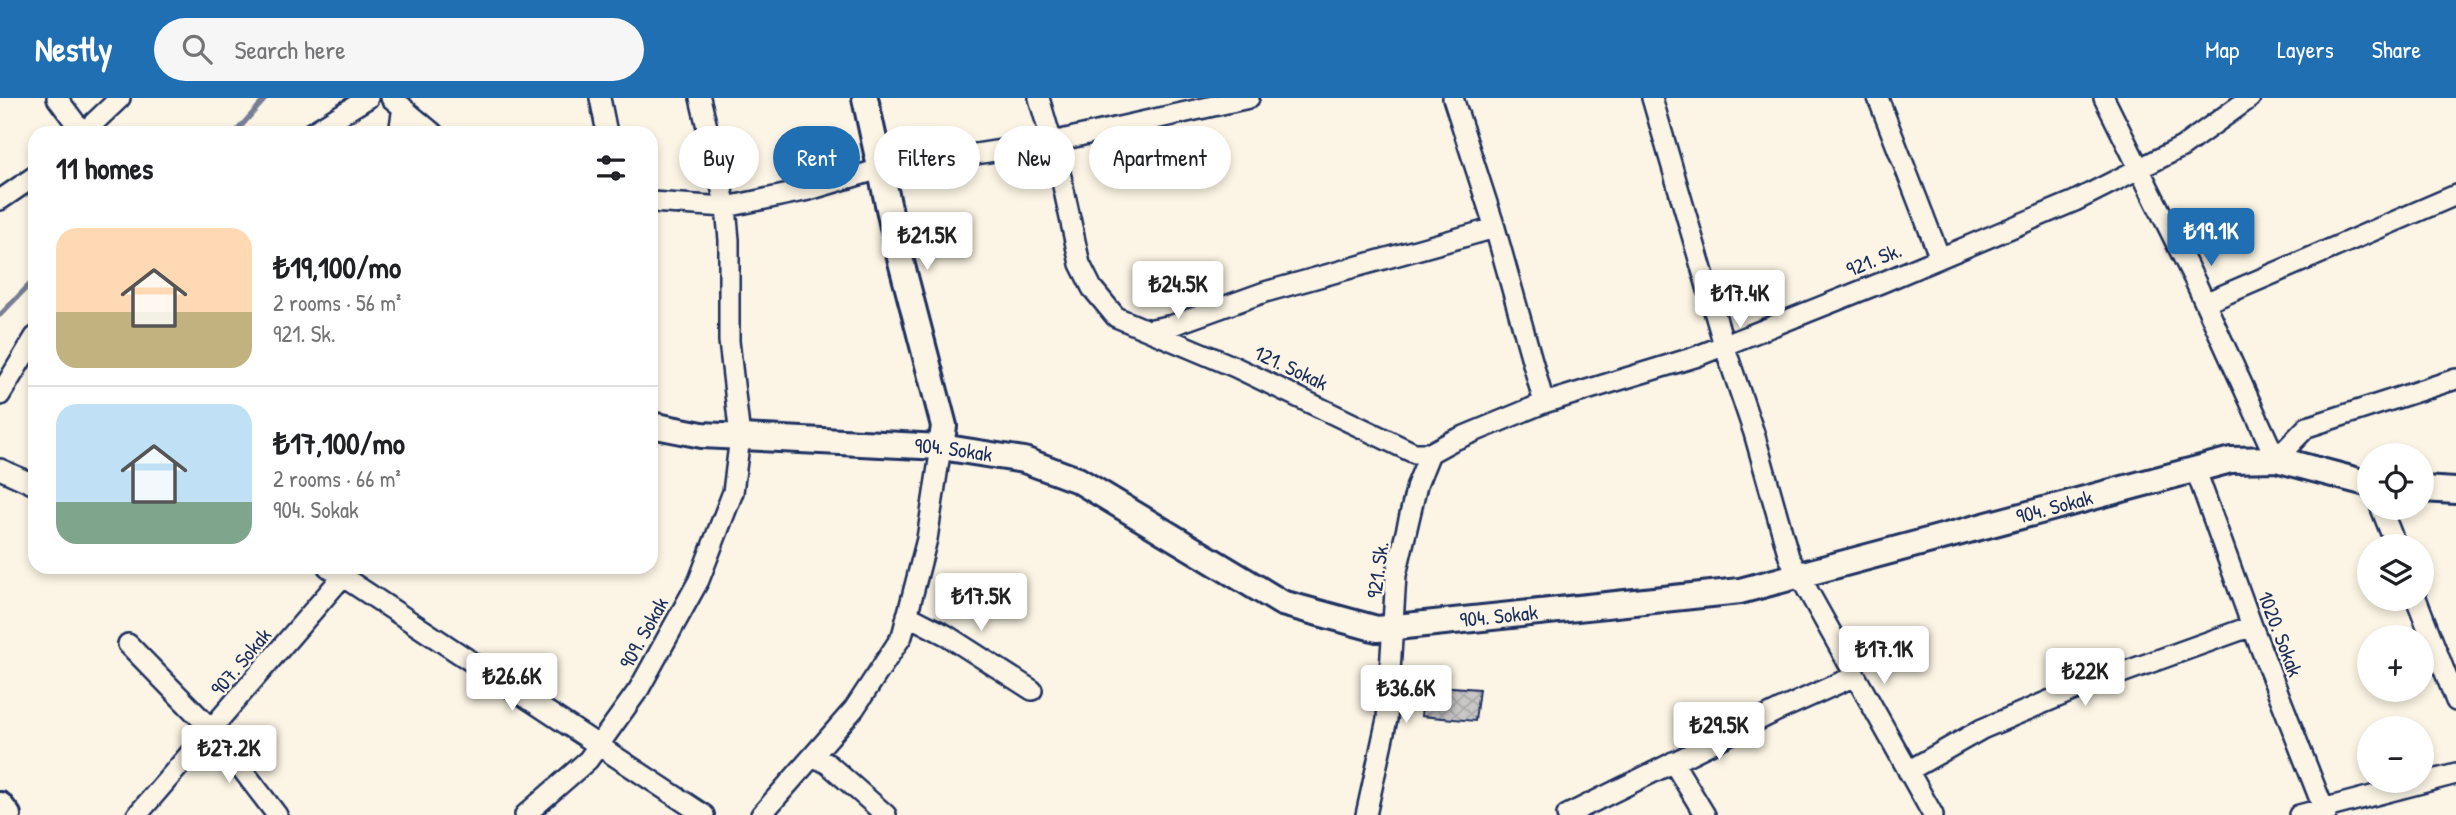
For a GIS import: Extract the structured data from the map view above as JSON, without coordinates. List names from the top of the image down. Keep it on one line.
{"streets":{"street":["921. Sk.","121. Sokak","904. Sokak","909. Sokak","1020. Sokak","907. Sokak"]},"crossings":[["921. Sk.","121. Sokak"],["921. Sk.","904. Sokak"],["904. Sokak","909. Sokak"],["904. Sokak","1020. Sokak"]],"page":{"header":"Nestly","search":"Search here","nav":["Map","Layers","Share"],"chip":["Buy","Rent","Filters","New","Apartment"],"heading":"11 homes","price":["₺19.1K","₺21.5K","₺24.5K","₺17.4K","₺17.5K","₺17.1K","₺22K","₺26.6K","₺36.6K","₺29.5K","₺27.2K"],"list":[{"name":"₺19,100/mo","note":"2 rooms · 56 m² · 921. Sk."},{"name":"₺17,100/mo","note":"2 rooms · 66 m² · 904. Sokak"}],"map_buttons":["+","−"]}}
